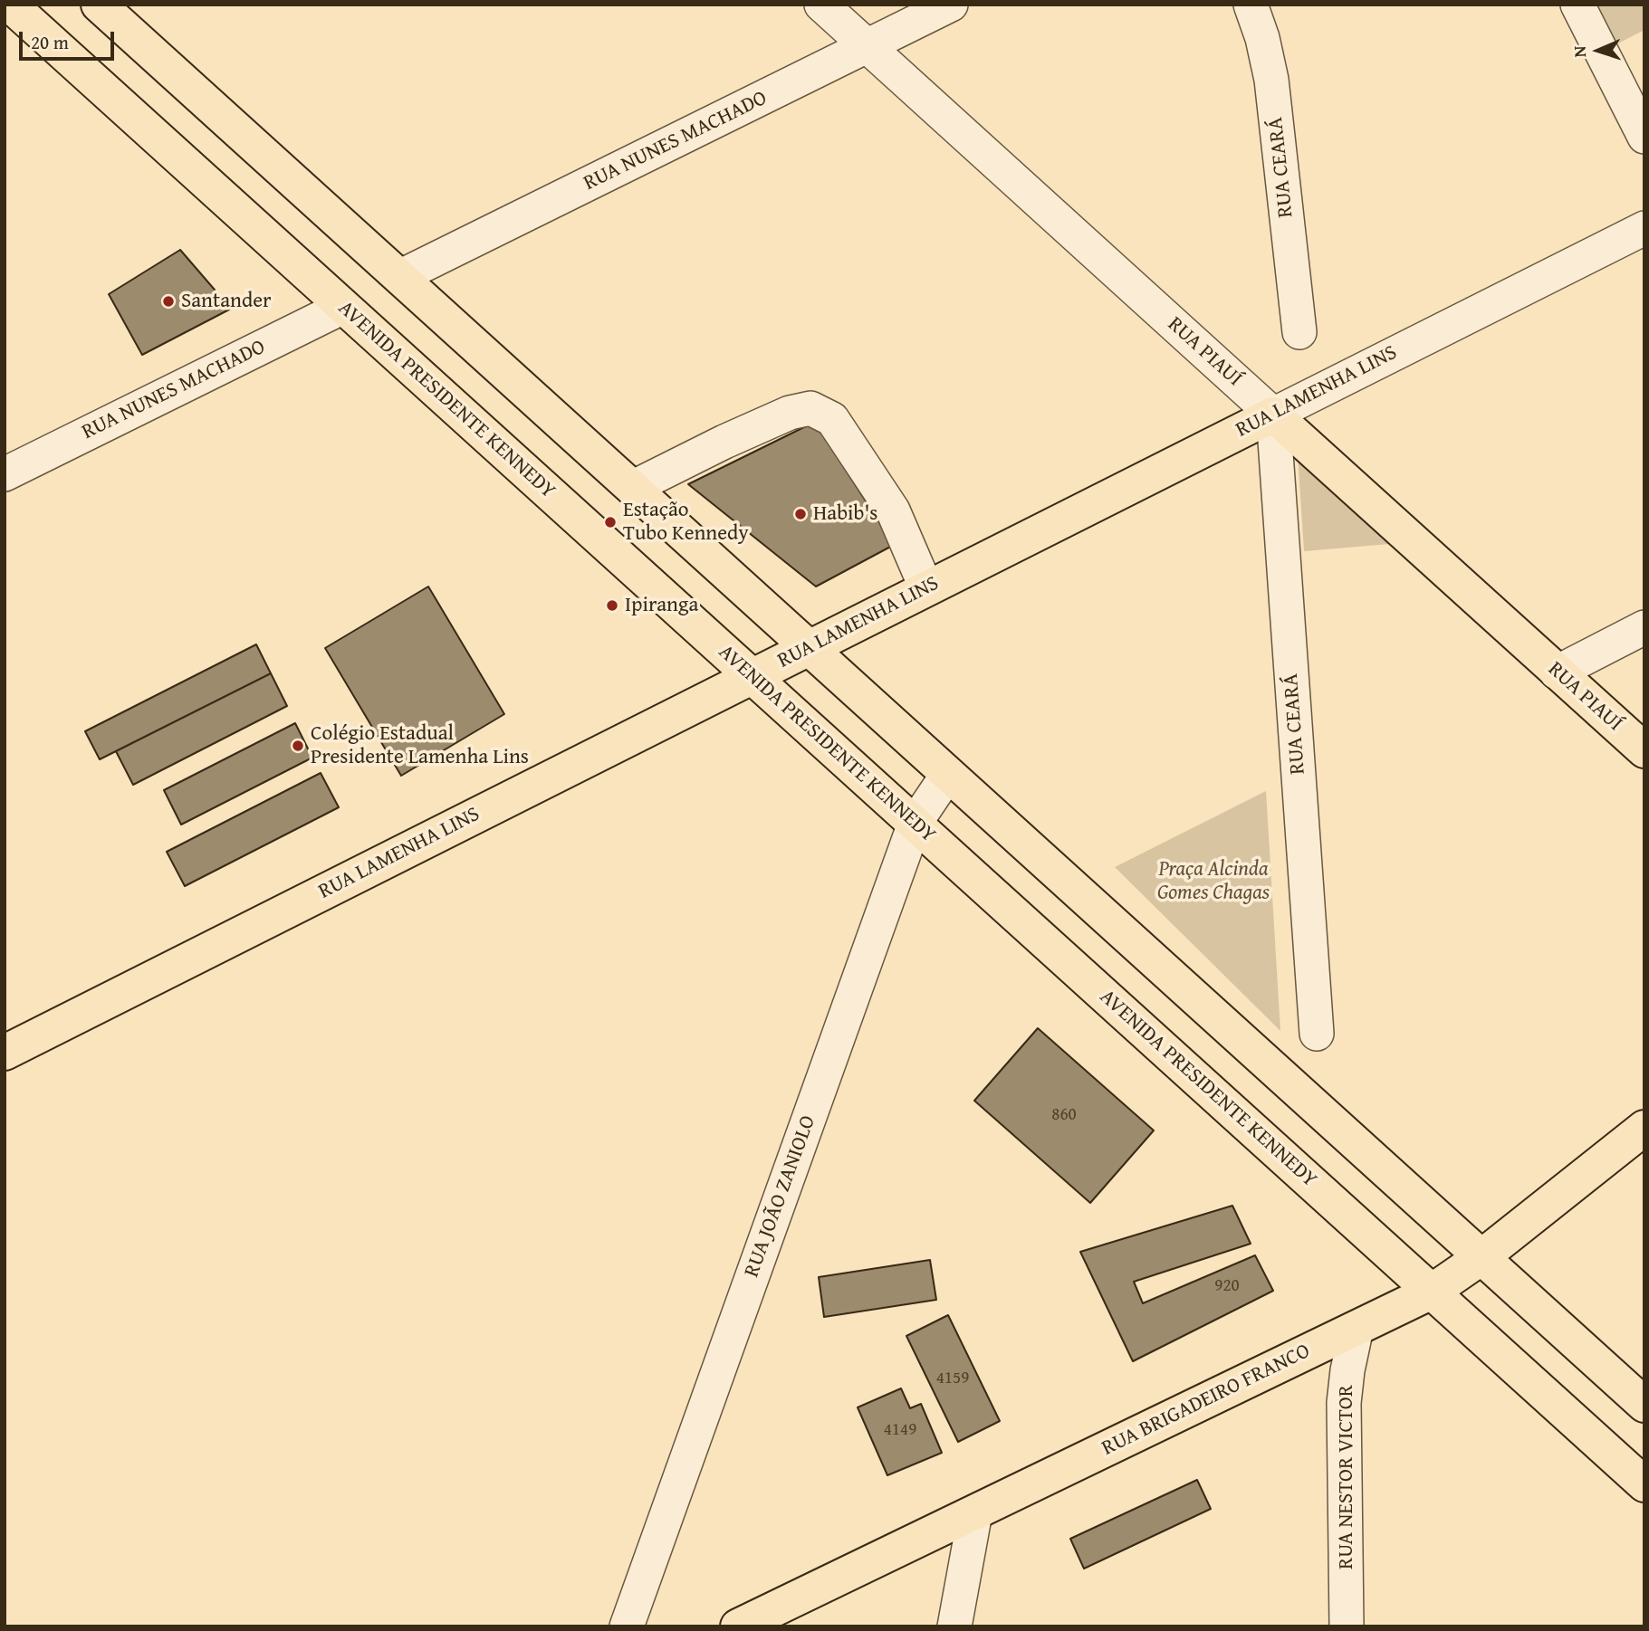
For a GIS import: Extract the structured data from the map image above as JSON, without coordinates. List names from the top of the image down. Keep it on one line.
{"streets":{"main road":["RUA PIAUÍ","RUA LAMENHA LINS","AVENIDA PRESIDENTE KENNEDY","RUA BRIGADEIRO FRANCO"],"street":["RUA NUNES MACHADO","RUA CEARÁ","RUA JOÃO ZANIOLO","RUA NESTOR VICTOR"]},"crossings":[["RUA NUNES MACHADO","RUA PIAUÍ"],["RUA NUNES MACHADO","AVENIDA PRESIDENTE KENNEDY"],["RUA CEARÁ","RUA PIAUÍ"],["RUA CEARÁ","RUA LAMENHA LINS"],["RUA PIAUÍ","RUA LAMENHA LINS"],["RUA LAMENHA LINS","AVENIDA PRESIDENTE KENNEDY"],["AVENIDA PRESIDENTE KENNEDY","RUA JOÃO ZANIOLO"],["AVENIDA PRESIDENTE KENNEDY","RUA BRIGADEIRO FRANCO"],["RUA BRIGADEIRO FRANCO","RUA NESTOR VICTOR"]],"parks":["Praça Alcinda Gomes Chagas"],"places":["Santander","Habib's","Estação Tubo Kennedy","Ipiranga","Colégio Estadual Presidente Lamenha Lins"],"house_numbers":["860","920","4159","4149"],"scale_bar":"20 m","north":"left"}
